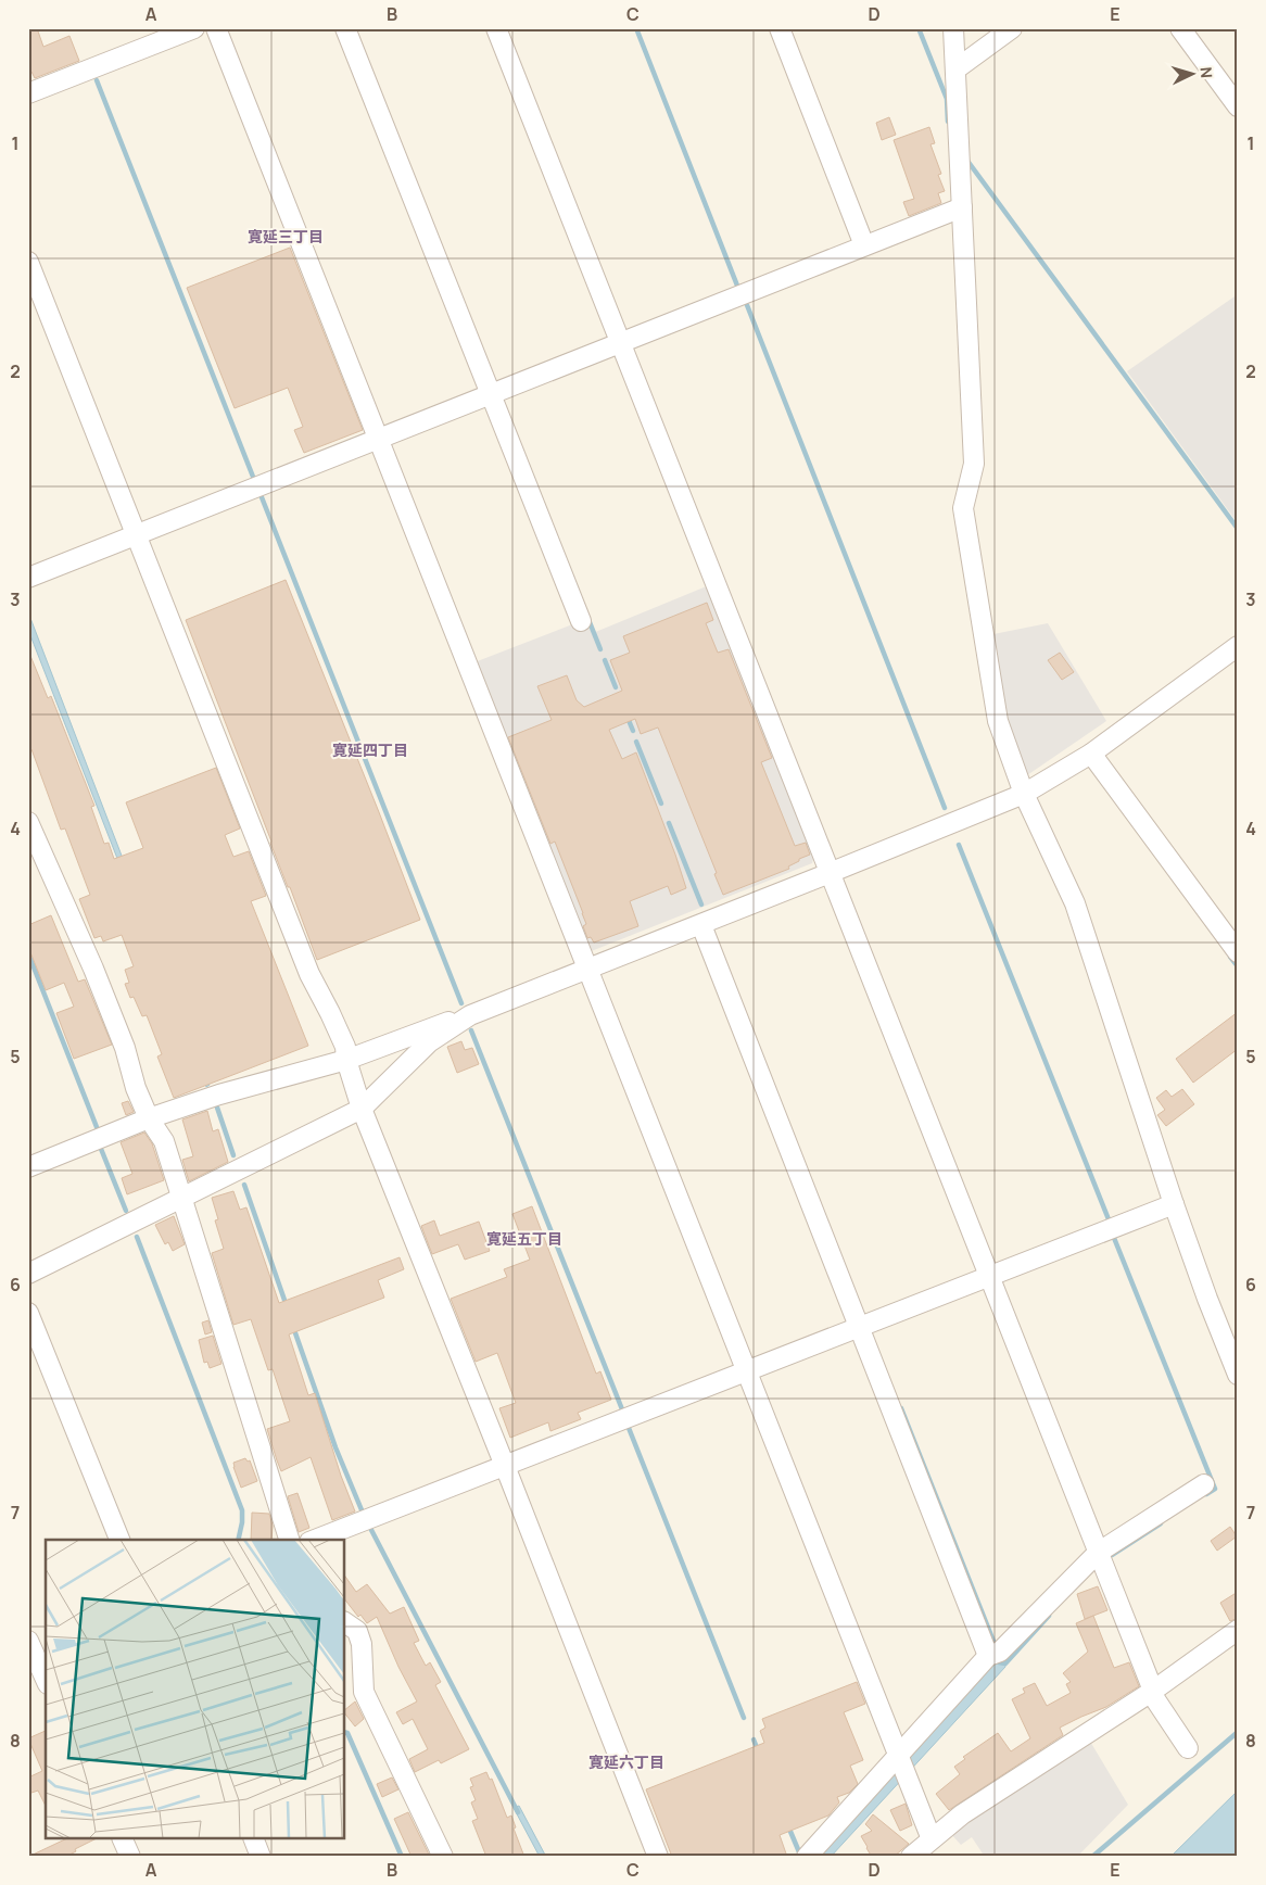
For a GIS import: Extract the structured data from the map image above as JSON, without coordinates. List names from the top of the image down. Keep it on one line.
{"districts":["寛延三丁目","寛延四丁目","寛延五丁目","寛延六丁目"],"north":"right","grid":{"columns":["A","B","C","D","E"],"rows":["1","2","3","4","5","6","7","8"]}}
